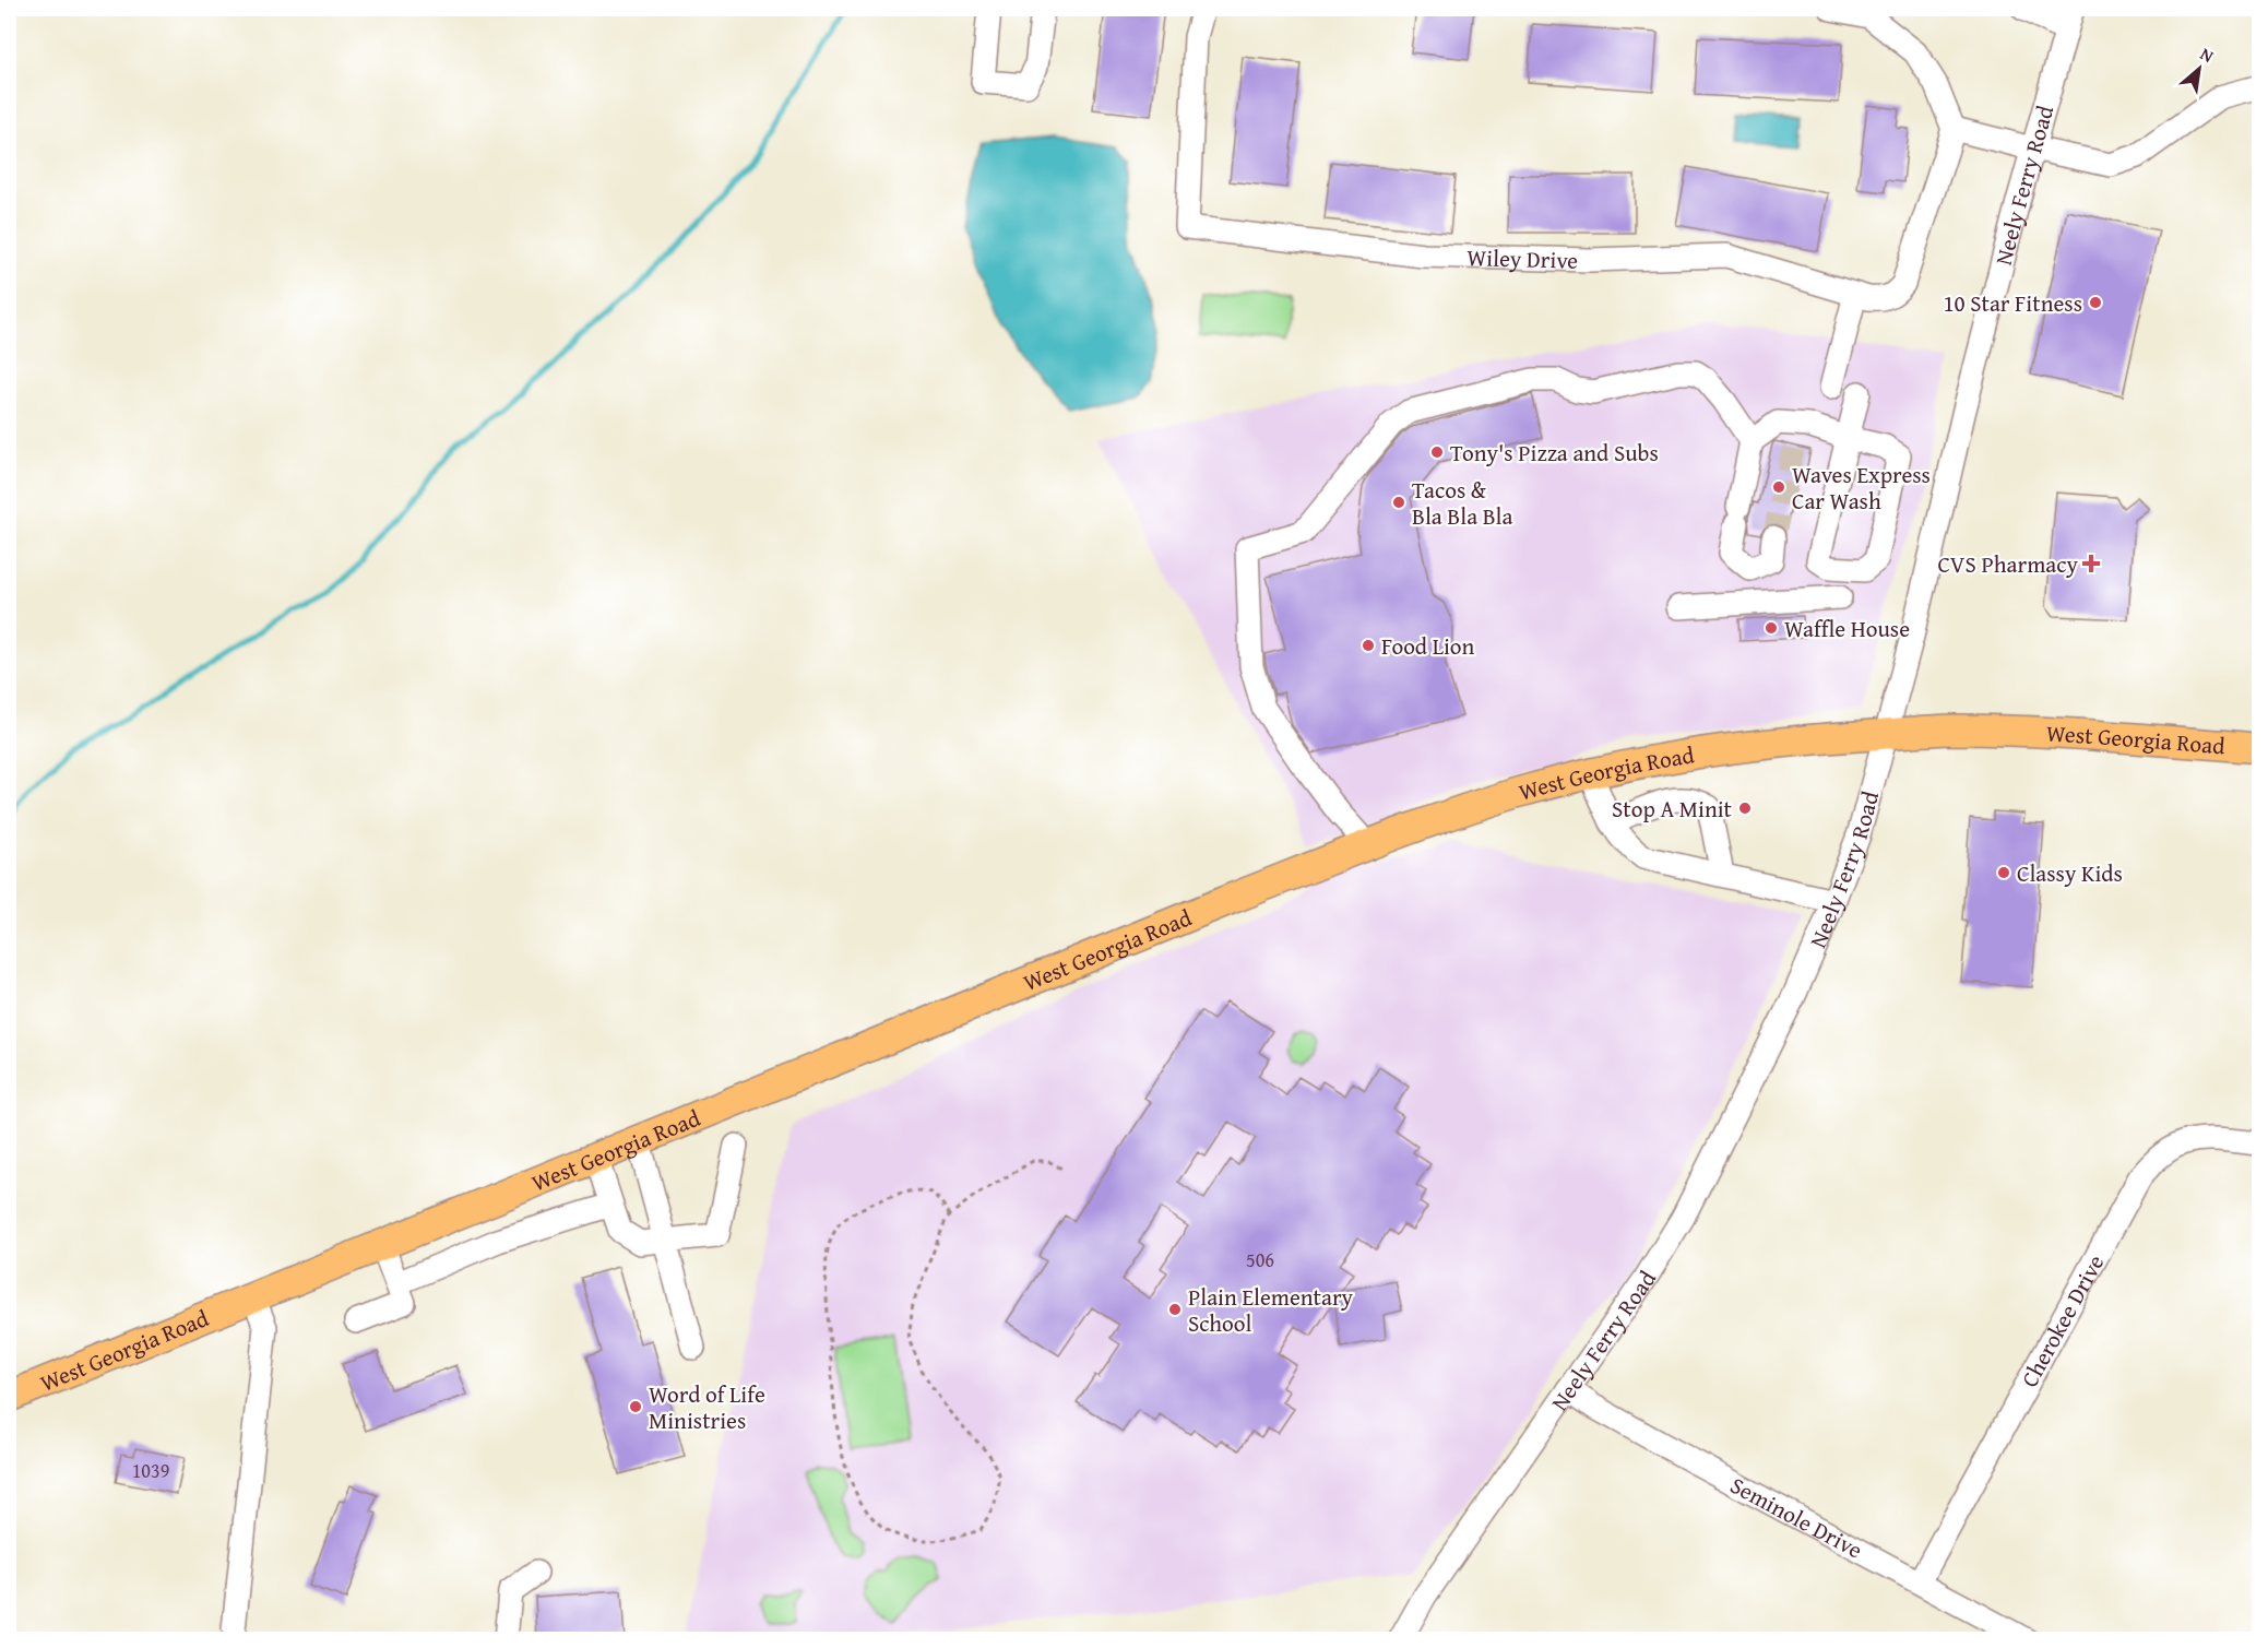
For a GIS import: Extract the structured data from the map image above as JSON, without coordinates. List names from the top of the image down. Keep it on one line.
{"streets":{"main road":["West Georgia Road"],"street":["Neely Ferry Road","Wiley Drive","Cherokee Drive","Seminole Drive"]},"crossings":[["Neely Ferry Road","West Georgia Road"],["Neely Ferry Road","Seminole Drive"],["Cherokee Drive","Seminole Drive"]],"places":{"other":["10 Star Fitness","Tony's Pizza and Subs","Waves Express Car Wash","Tacos & Bla Bla Bla","Waffle House","Food Lion","Stop A Minit","Classy Kids","Plain Elementary School","Word of Life Ministries"],"health":["CVS Pharmacy"]},"house_numbers":["506","1039"],"north":"top right"}
